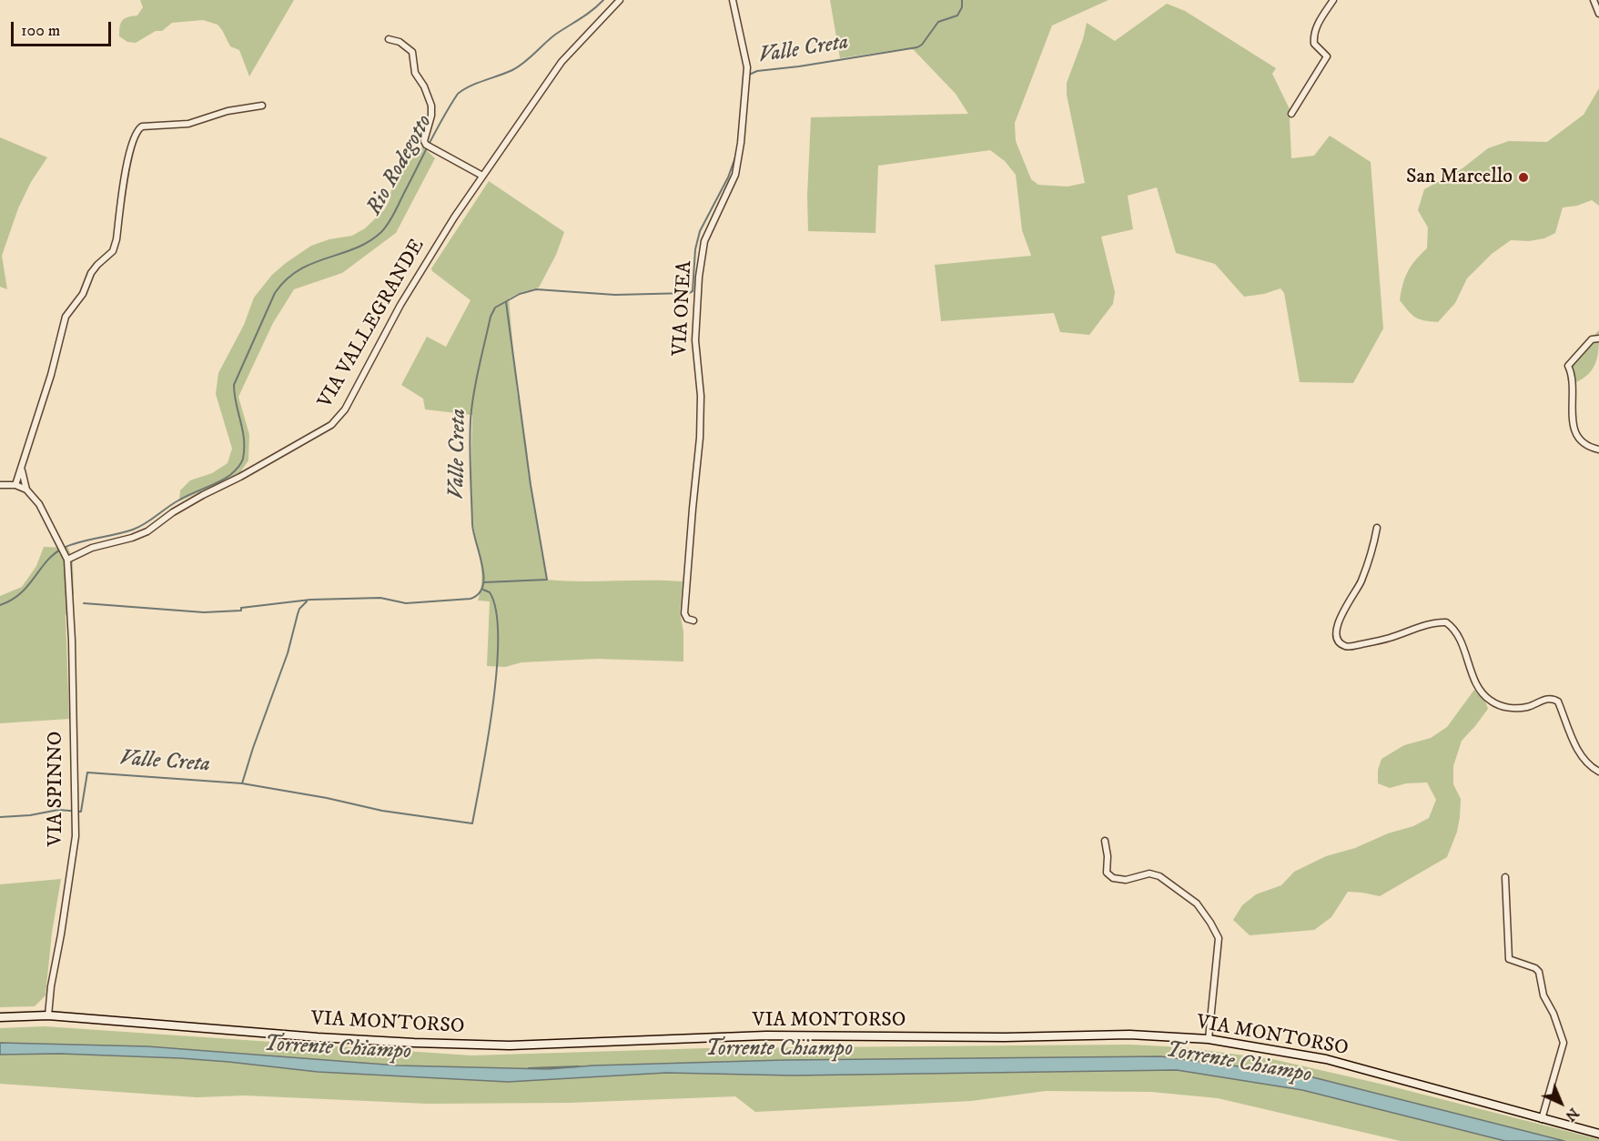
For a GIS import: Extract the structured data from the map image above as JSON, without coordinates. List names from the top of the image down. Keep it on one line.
{"streets":{"main road":["VIA MONTORSO"],"street":["VIA ONEA","VIA VALLEGRANDE","VIA SPINNO"]},"crossings":[["VIA VALLEGRANDE","VIA SPINNO"],["VIA SPINNO","VIA MONTORSO"]],"water":["Valle Creta","Rio Rodegotto","Torrente Chiampo"],"places":["San Marcello"],"scale_bar":"100 m","north":"bottom right"}
